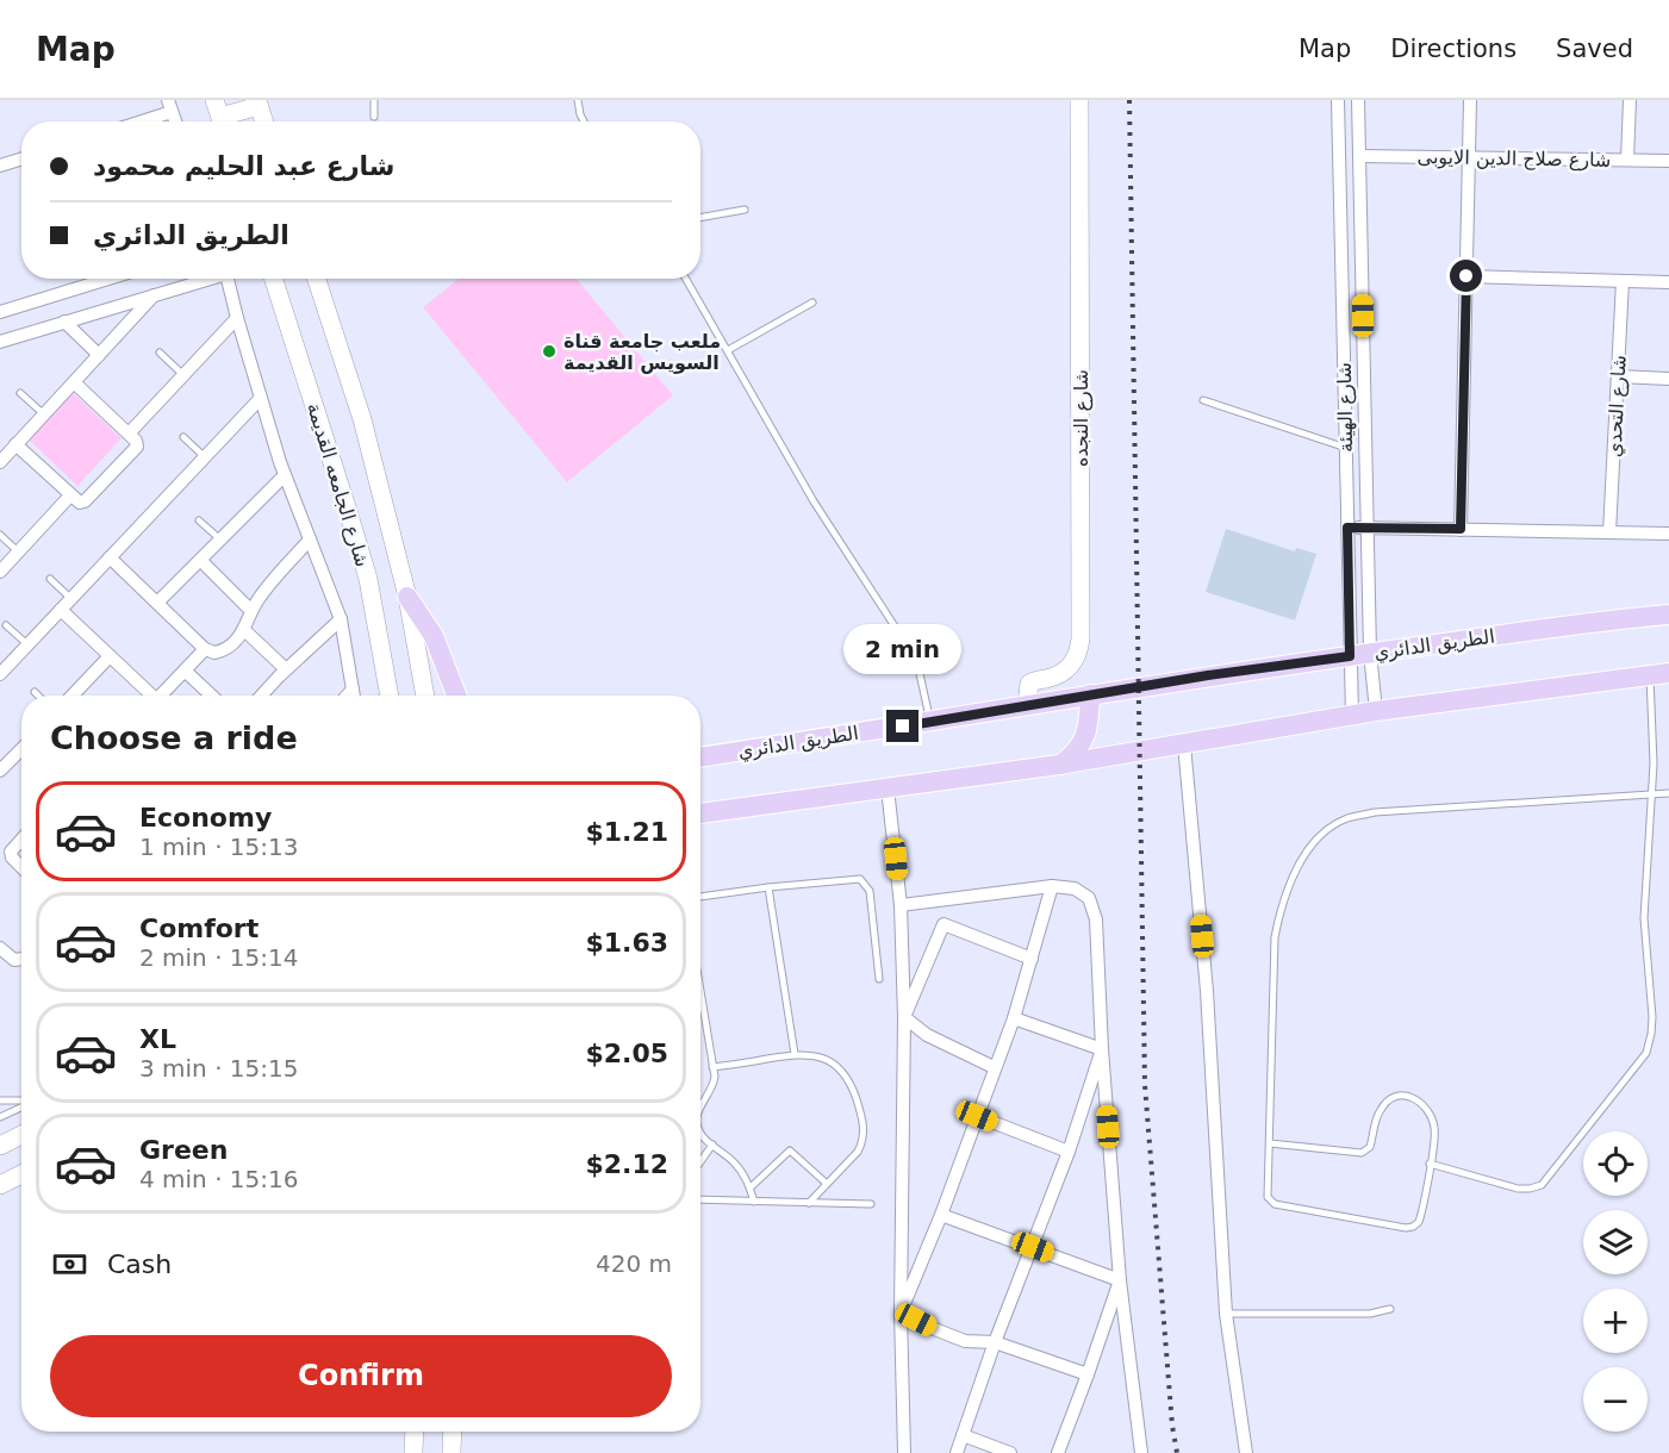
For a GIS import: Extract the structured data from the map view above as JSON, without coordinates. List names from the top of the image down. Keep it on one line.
{"streets":{"main road":["شارع النجده","شارع الجامعه القديمة","الطريق الدائري"],"street":["شارع صلاح الدين الايوبى","شارع التحدي","شارع الهيئة"]},"crossings":[["شارع صلاح الدين الايوبى","شارع الهيئة"],["شارع الهيئة","الطريق الدائري"],["شارع النجده","الطريق الدائري"]],"places":["ملعب جامعة قناة السويس القديمة"],"page":{"header":"Map","nav":["Map","Directions","Saved"],"banner":["شارع عبد الحليم محمود","الطريق الدائري"],"bubble":"2 min","heading":"Choose a ride","list":[{"name":"Economy","note":"1 min · 15:13","value":"$1.21"},{"name":"Comfort","note":"2 min · 15:14","value":"$1.63"},{"name":"XL","note":"3 min · 15:15","value":"$2.05"},{"name":"Green","note":"4 min · 15:16","value":"$2.12"}],"map_buttons":["+","−"],"pay":["Cash","420 m"],"buttons":"Confirm"}}
